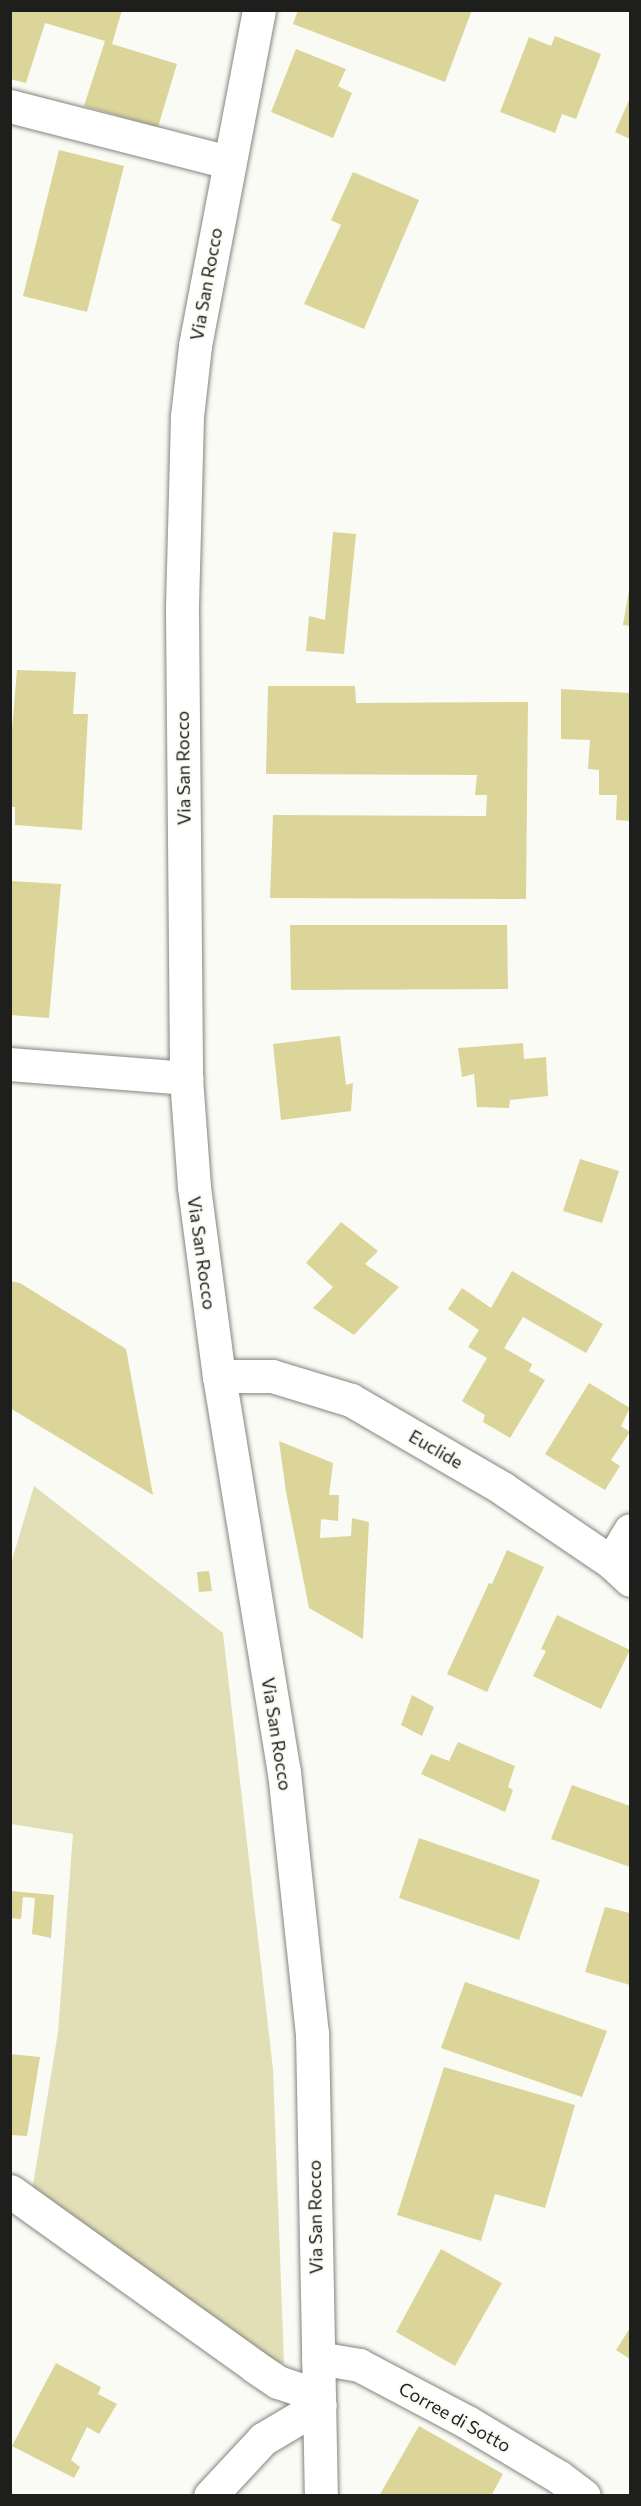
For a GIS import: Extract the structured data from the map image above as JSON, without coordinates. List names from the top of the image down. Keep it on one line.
{"streets":{"street":["Via San Rocco","Euclide","Corree di Sotto"]},"crossings":[["Via San Rocco","Euclide"],["Via San Rocco","Corree di Sotto"]]}
